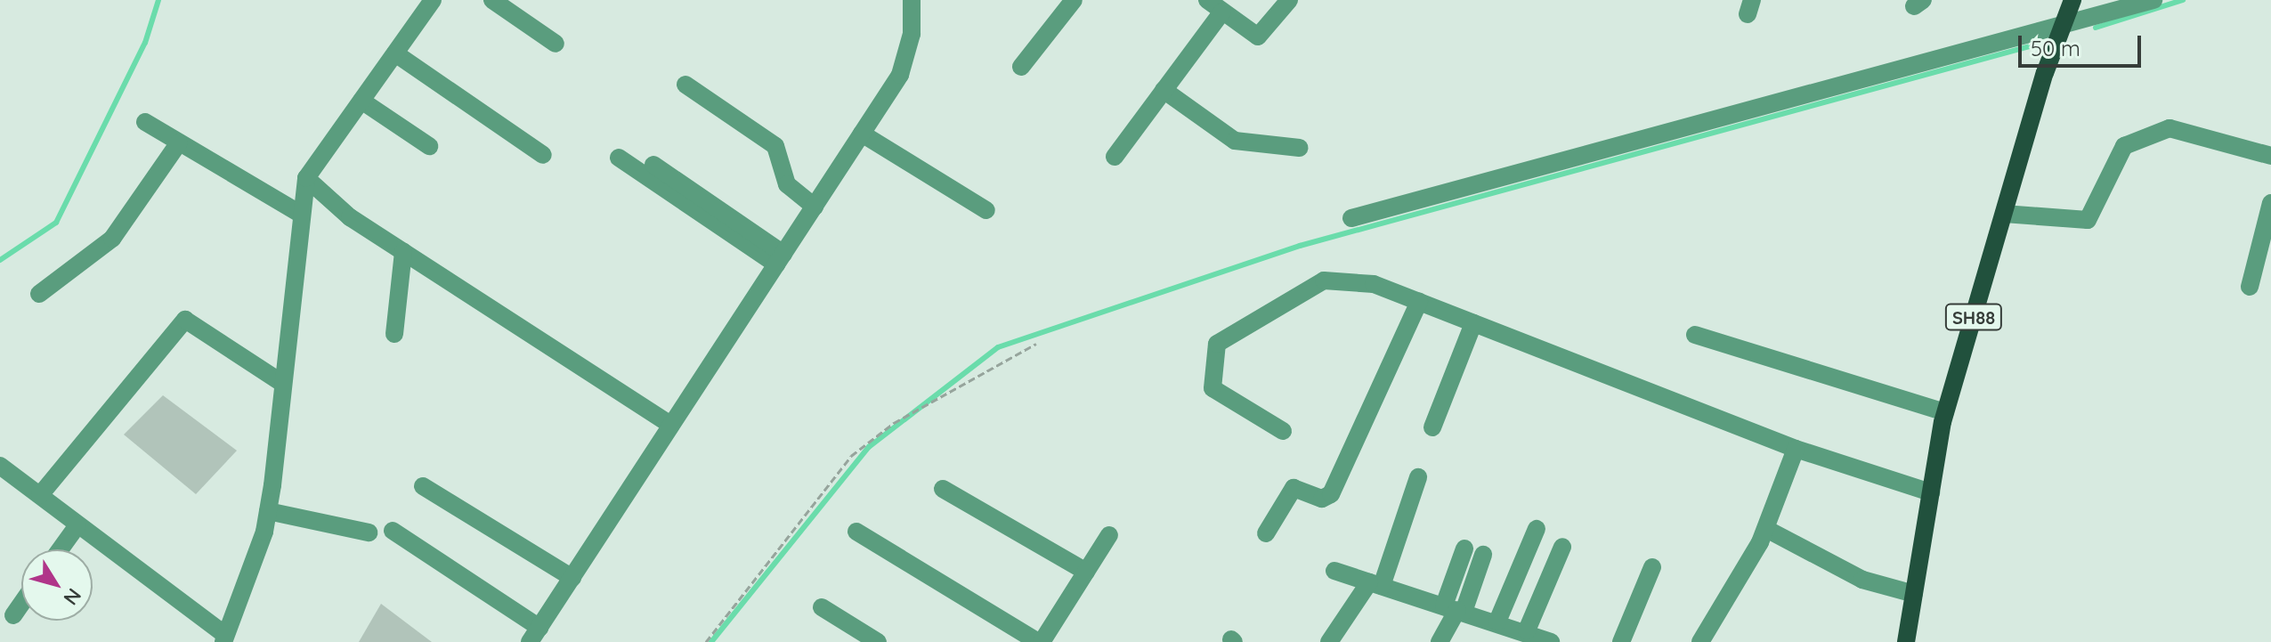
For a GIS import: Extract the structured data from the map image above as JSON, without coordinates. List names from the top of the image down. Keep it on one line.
{"streets":{"main road":["SH88"]},"scale_bar":"50 m","north":"bottom right"}
